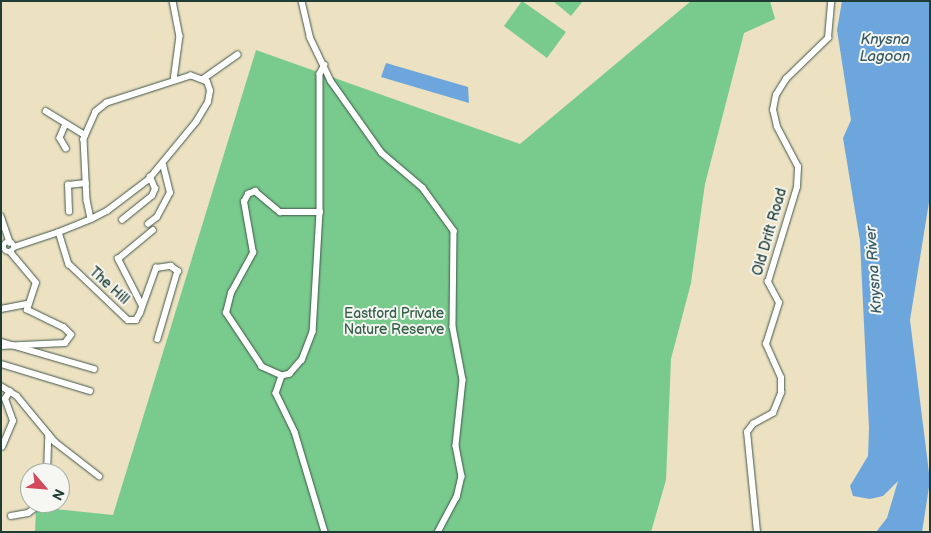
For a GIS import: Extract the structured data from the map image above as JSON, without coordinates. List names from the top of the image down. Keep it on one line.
{"streets":{"street":["Old Drift Road","The Hill"]},"water":["Knysna Lagoon","Knysna River"],"parks":["Eastford Private Nature Reserve"],"north":"bottom right"}
